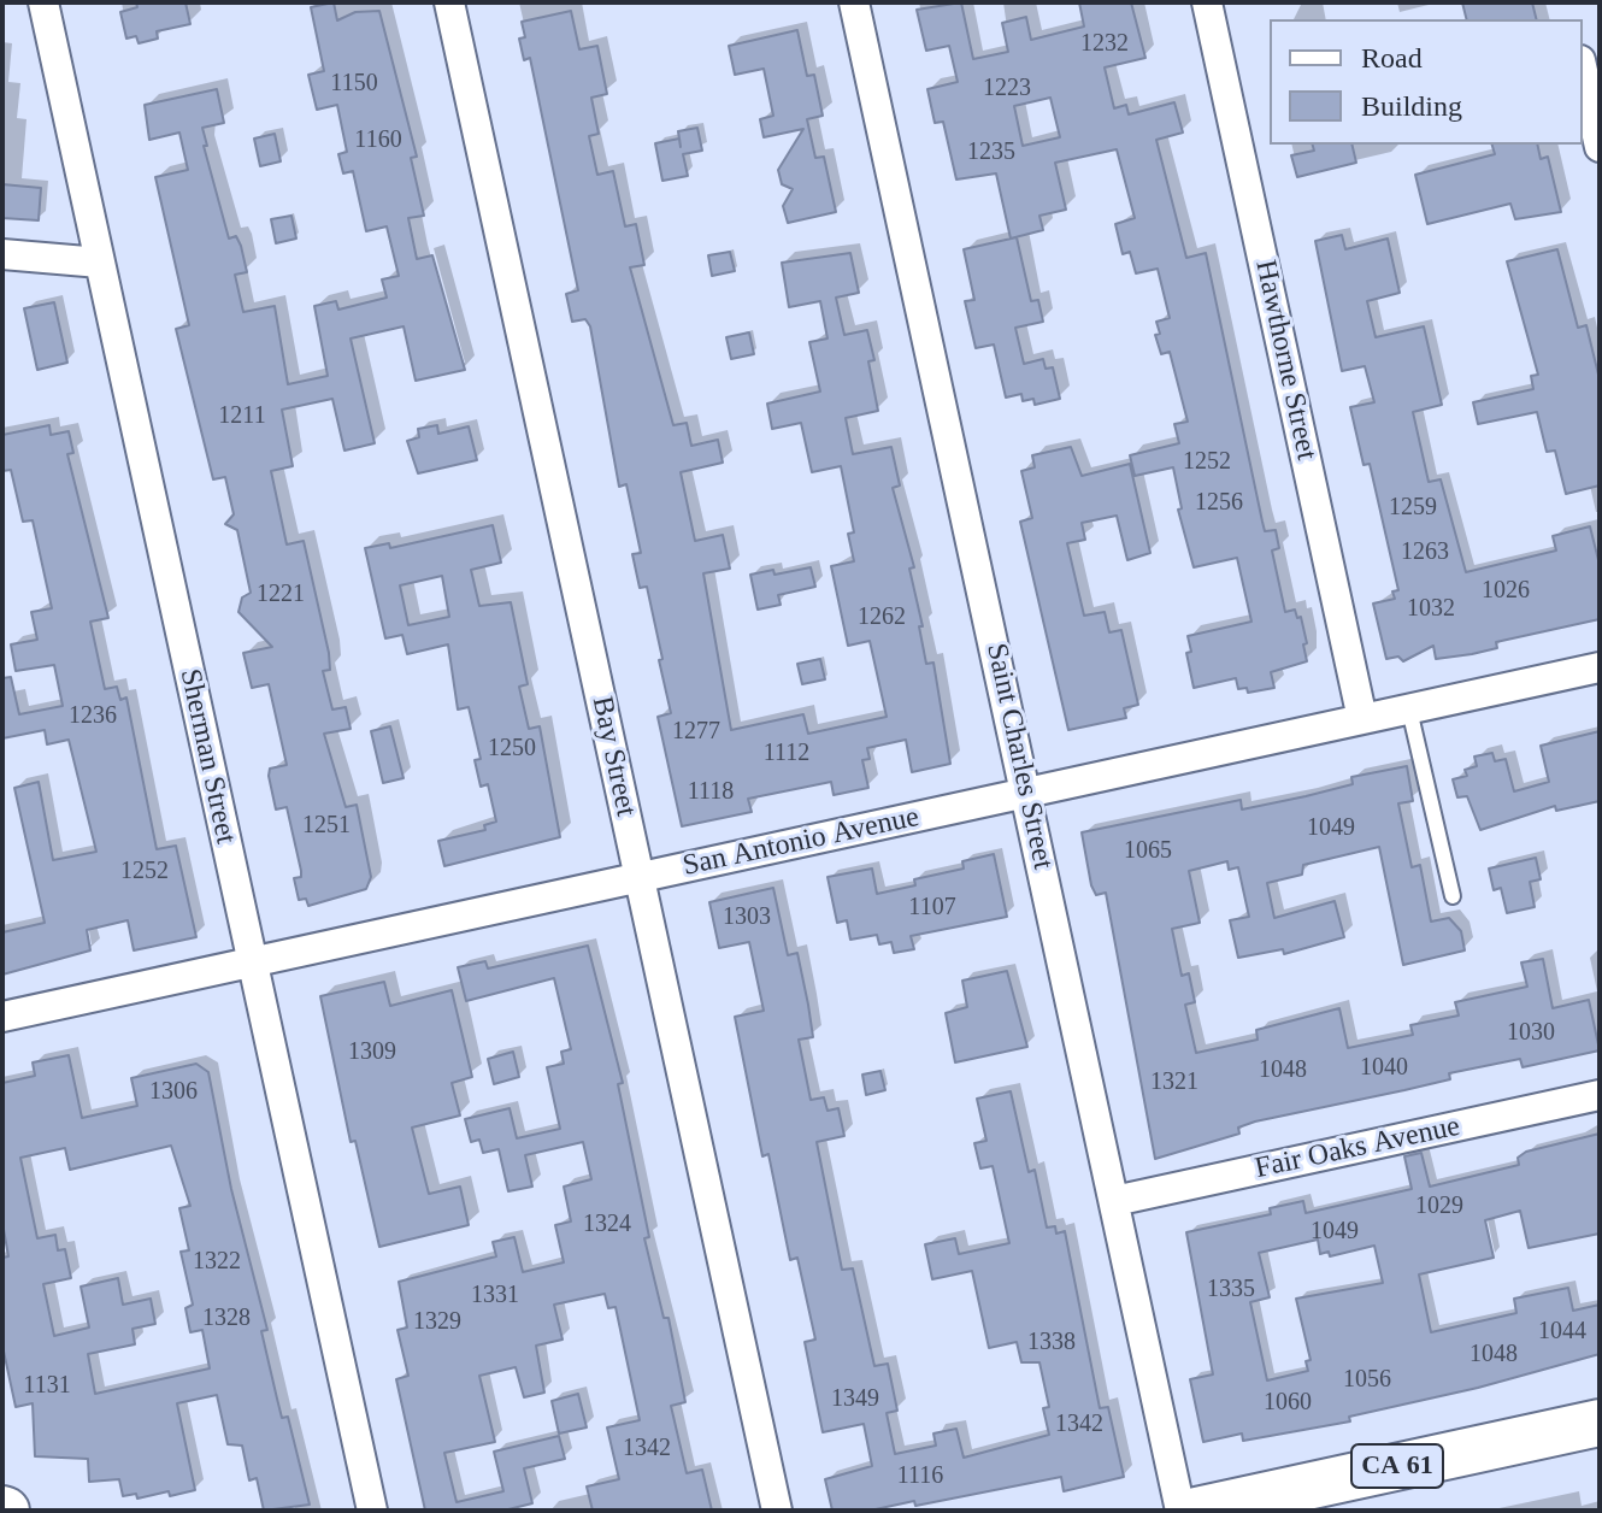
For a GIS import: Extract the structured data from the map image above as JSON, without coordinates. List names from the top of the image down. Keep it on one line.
{"streets":{"main road":["CA 61"],"street":["Hawthorne Street","Sherman Street","Bay Street","Saint Charles Street","San Antonio Avenue","Fair Oaks Avenue"]},"crossings":[["Hawthorne Street","San Antonio Avenue"],["Sherman Street","San Antonio Avenue"],["Bay Street","San Antonio Avenue"],["Saint Charles Street","San Antonio Avenue"],["Saint Charles Street","Fair Oaks Avenue"]],"house_numbers":["1232","1150","1223","1160","1235","1211","1252","1256","1259","1263","1026","1221","1032","1262","1236","1277","1250","1112","1118","1251","1049","1065","1252","1107","1303","1030","1309","1040","1048","1321","1306","1029","1324","1049","1322","1335","1331","1328","1329","1044","1338","1048","1056","1131","1349","1060","1342","1342","1116"],"legend":["Road","Building"]}
